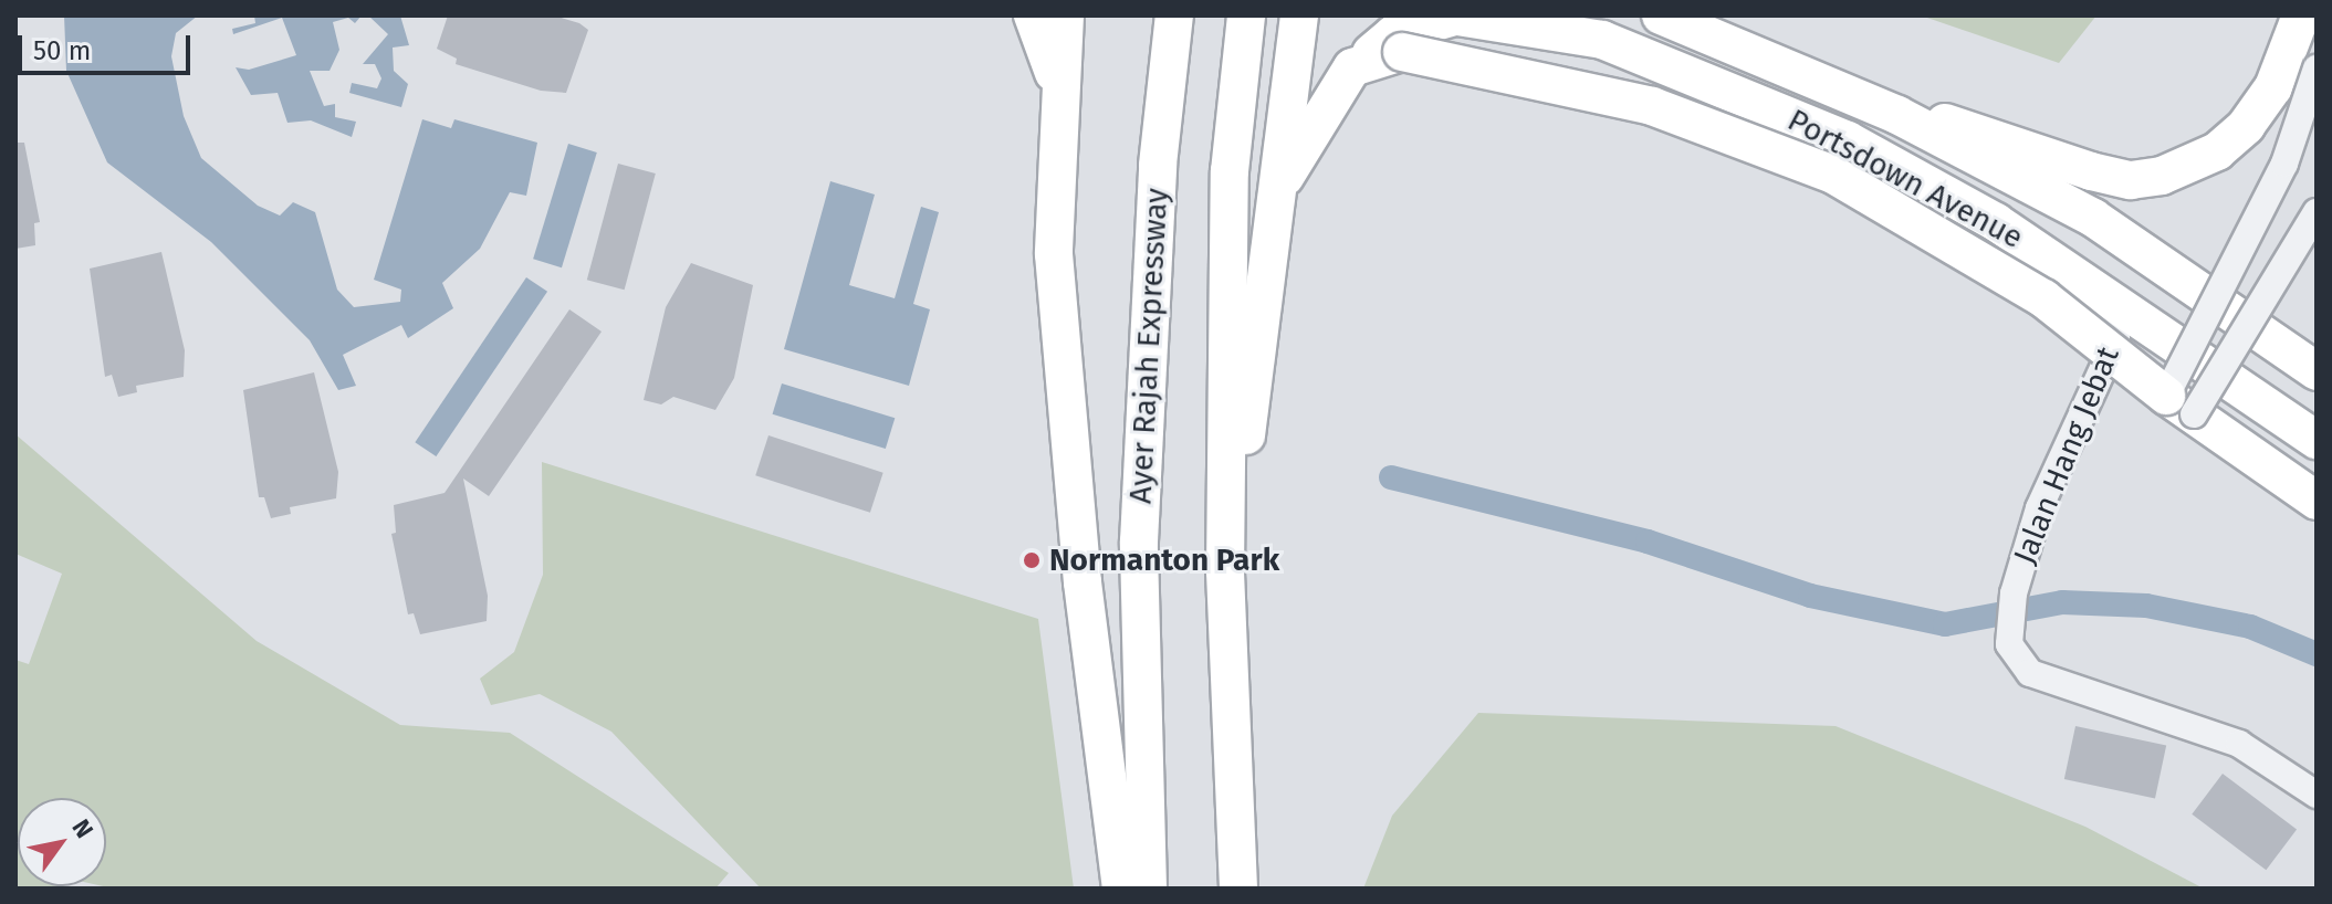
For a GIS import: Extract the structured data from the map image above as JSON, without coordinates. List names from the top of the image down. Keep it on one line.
{"streets":{"highway":["Portsdown Avenue","Ayer Rajah Expressway"],"street":["Jalan Hang Jebat"]},"crossings":[["Portsdown Avenue","Jalan Hang Jebat"]],"places":["Normanton Park"],"scale_bar":"50 m","north":"top right"}
